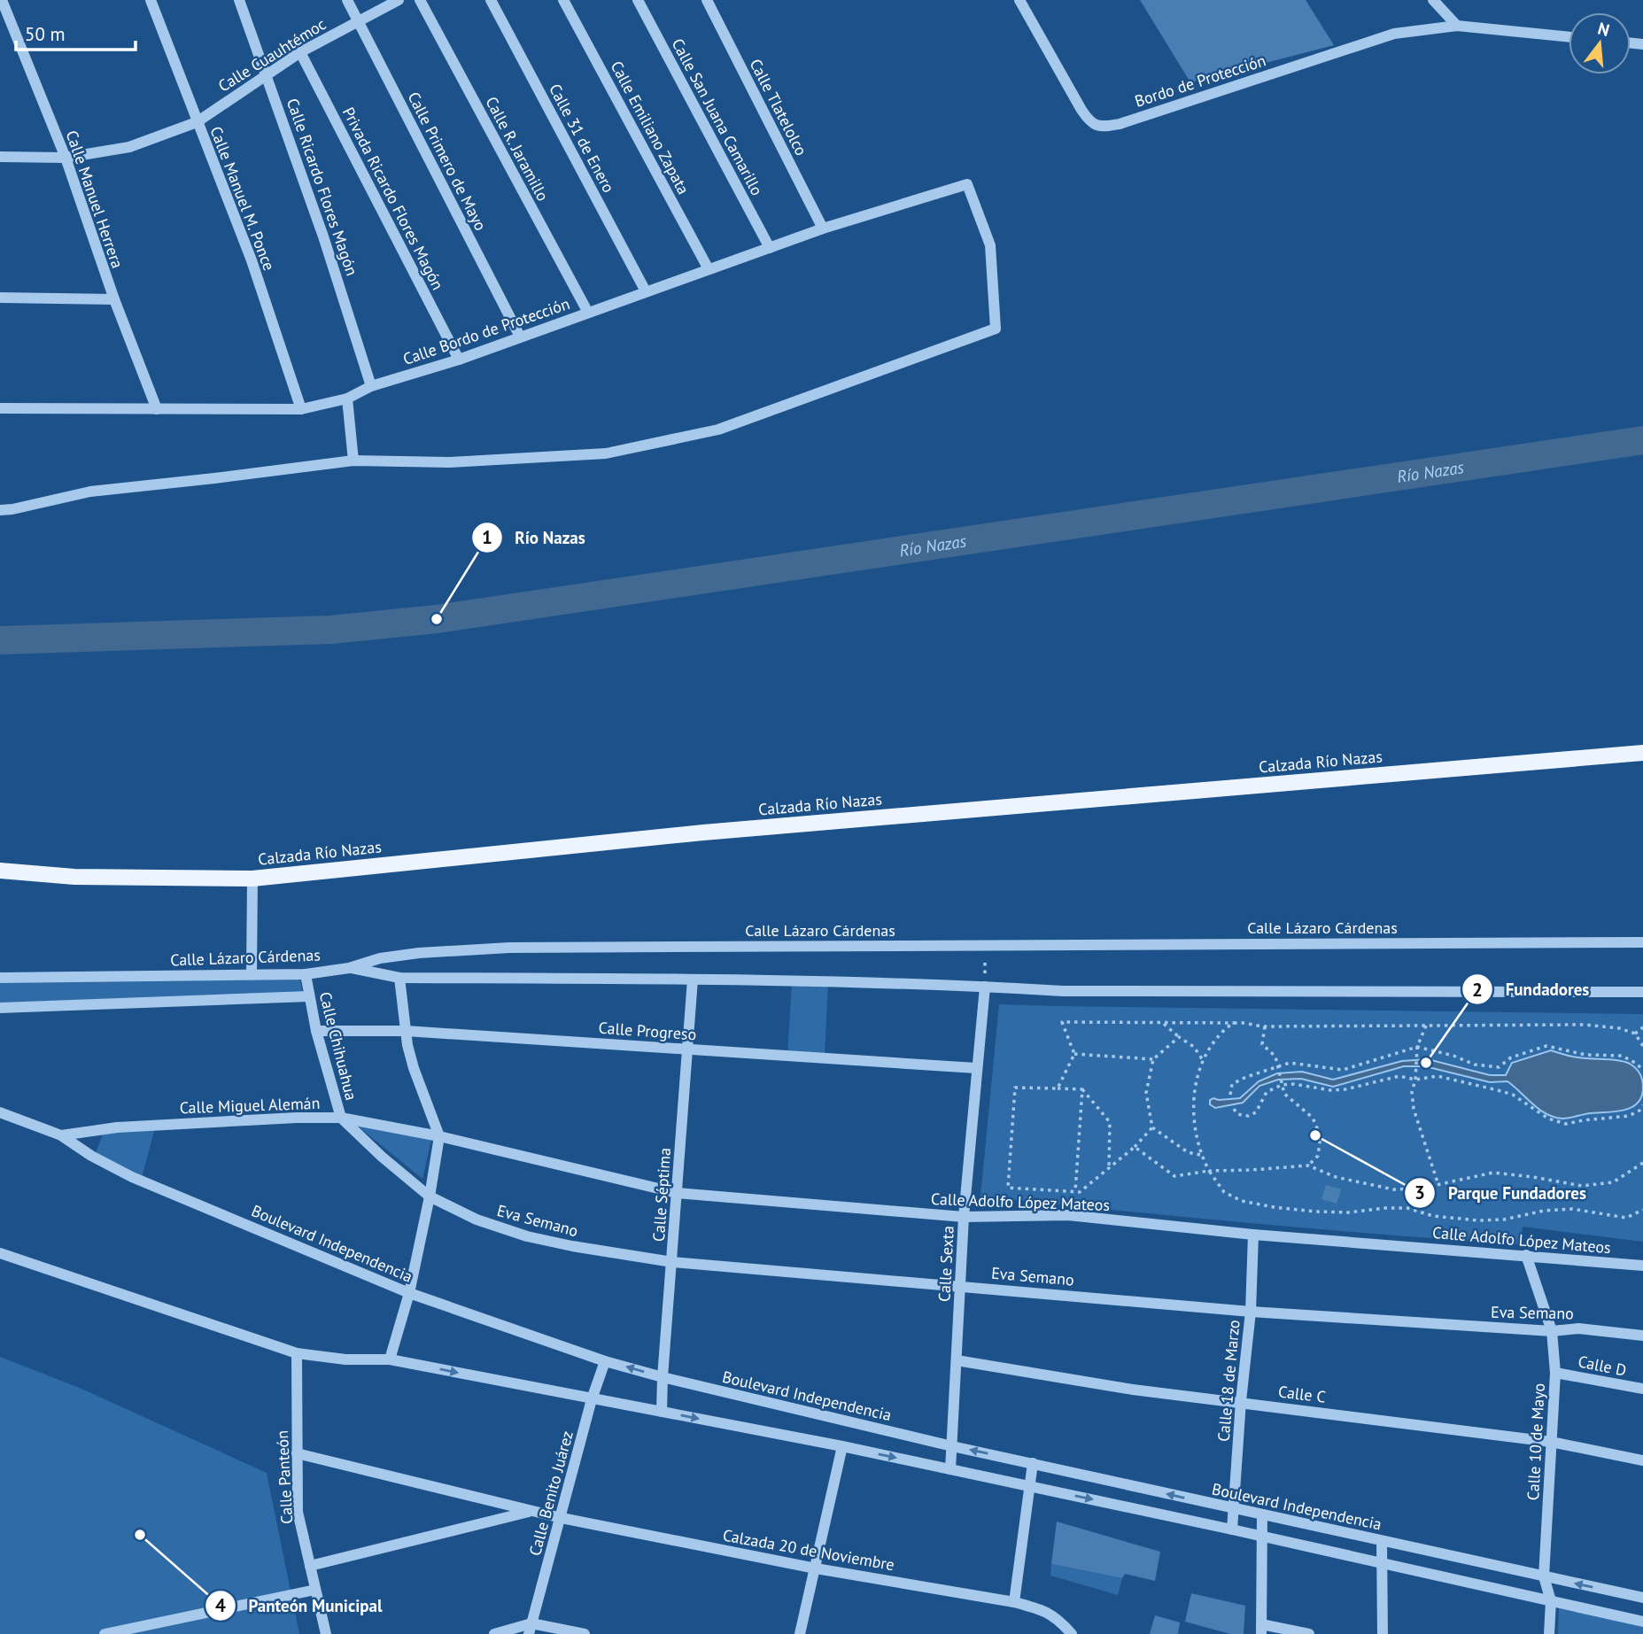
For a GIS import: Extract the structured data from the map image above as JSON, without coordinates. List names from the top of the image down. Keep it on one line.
{"streets":{"main road":["Calzada Río Nazas"],"street":["Calle Cuauhtémoc","Bordo de Protección","Calle Tlatelolco","Calle San Juana Camarillo","Calle Emiliano Zapata","Calle 31 de Enero","Calle R. Jaramillo","Calle Primero de Mayo","Calle Ricardo Flores Magón","Calle Manuel M. Ponce","Privada Ricardo Flores Magón","Calle Manuel Herrera","Calle Bordo de Protección","Calle Lázaro Cárdenas","Calle Progreso","Calle Chihuahua","Calle Miguel Alemán","Calle Séptima","Calle Adolfo López Mateos","Eva Semano","Boulevard Independencia","Calle Sexta","Calle D","Calle 18 de Marzo","Calle C","Calle 10 de Mayo","Calle Panteón","Calle Benito Juárez","Calzada 20 de Noviembre"]},"crossings":[["Calle Cuauhtémoc","Calle Primero de Mayo"],["Calle Cuauhtémoc","Calle Ricardo Flores Magón"],["Calle Cuauhtémoc","Calle Manuel M. Ponce"],["Calle Cuauhtémoc","Privada Ricardo Flores Magón"],["Calle Cuauhtémoc","Calle Manuel Herrera"],["Calle Tlatelolco","Calle Bordo de Protección"],["Calle San Juana Camarillo","Calle Bordo de Protección"],["Calle Emiliano Zapata","Calle Bordo de Protección"],["Calle 31 de Enero","Calle Bordo de Protección"],["Calle R. Jaramillo","Calle Bordo de Protección"],["Calle Primero de Mayo","Calle Bordo de Protección"],["Calle Ricardo Flores Magón","Calle Bordo de Protección"],["Calle Manuel M. Ponce","Calle Bordo de Protección"],["Privada Ricardo Flores Magón","Calle Bordo de Protección"],["Calle Manuel Herrera","Calle Bordo de Protección"],["Calle Lázaro Cárdenas","Calle Chihuahua"],["Calle Progreso","Calle Chihuahua"],["Calle Progreso","Calle Séptima"],["Calle Progreso","Calle Sexta"],["Calle Chihuahua","Calle Miguel Alemán"],["Calle Chihuahua","Eva Semano"],["Calle Miguel Alemán","Calle Adolfo López Mateos"],["Calle Miguel Alemán","Boulevard Independencia"],["Calle Séptima","Calle Adolfo López Mateos"],["Calle Séptima","Eva Semano"],["Calle Séptima","Boulevard Independencia"],["Calle Adolfo López Mateos","Calle Sexta"],["Calle Adolfo López Mateos","Calle 18 de Marzo"],["Calle Adolfo López Mateos","Calle 10 de Mayo"],["Eva Semano","Calle Sexta"],["Eva Semano","Calle 18 de Marzo"],["Eva Semano","Calle 10 de Mayo"],["Boulevard Independencia","Calle Sexta"],["Boulevard Independencia","Calle 18 de Marzo"],["Boulevard Independencia","Calle 10 de Mayo"],["Boulevard Independencia","Calle Benito Juárez"],["Calle Sexta","Calle C"],["Calle D","Calle 10 de Mayo"],["Calle 18 de Marzo","Calle C"],["Calle C","Calle 10 de Mayo"],["Calle Panteón","Calzada 20 de Noviembre"],["Calle Benito Juárez","Calzada 20 de Noviembre"]],"water":["Río Nazas"],"places":["Río Nazas","Fundadores","Parque Fundadores","Panteón Municipal"],"scale_bar":"50 m","north":"top"}
